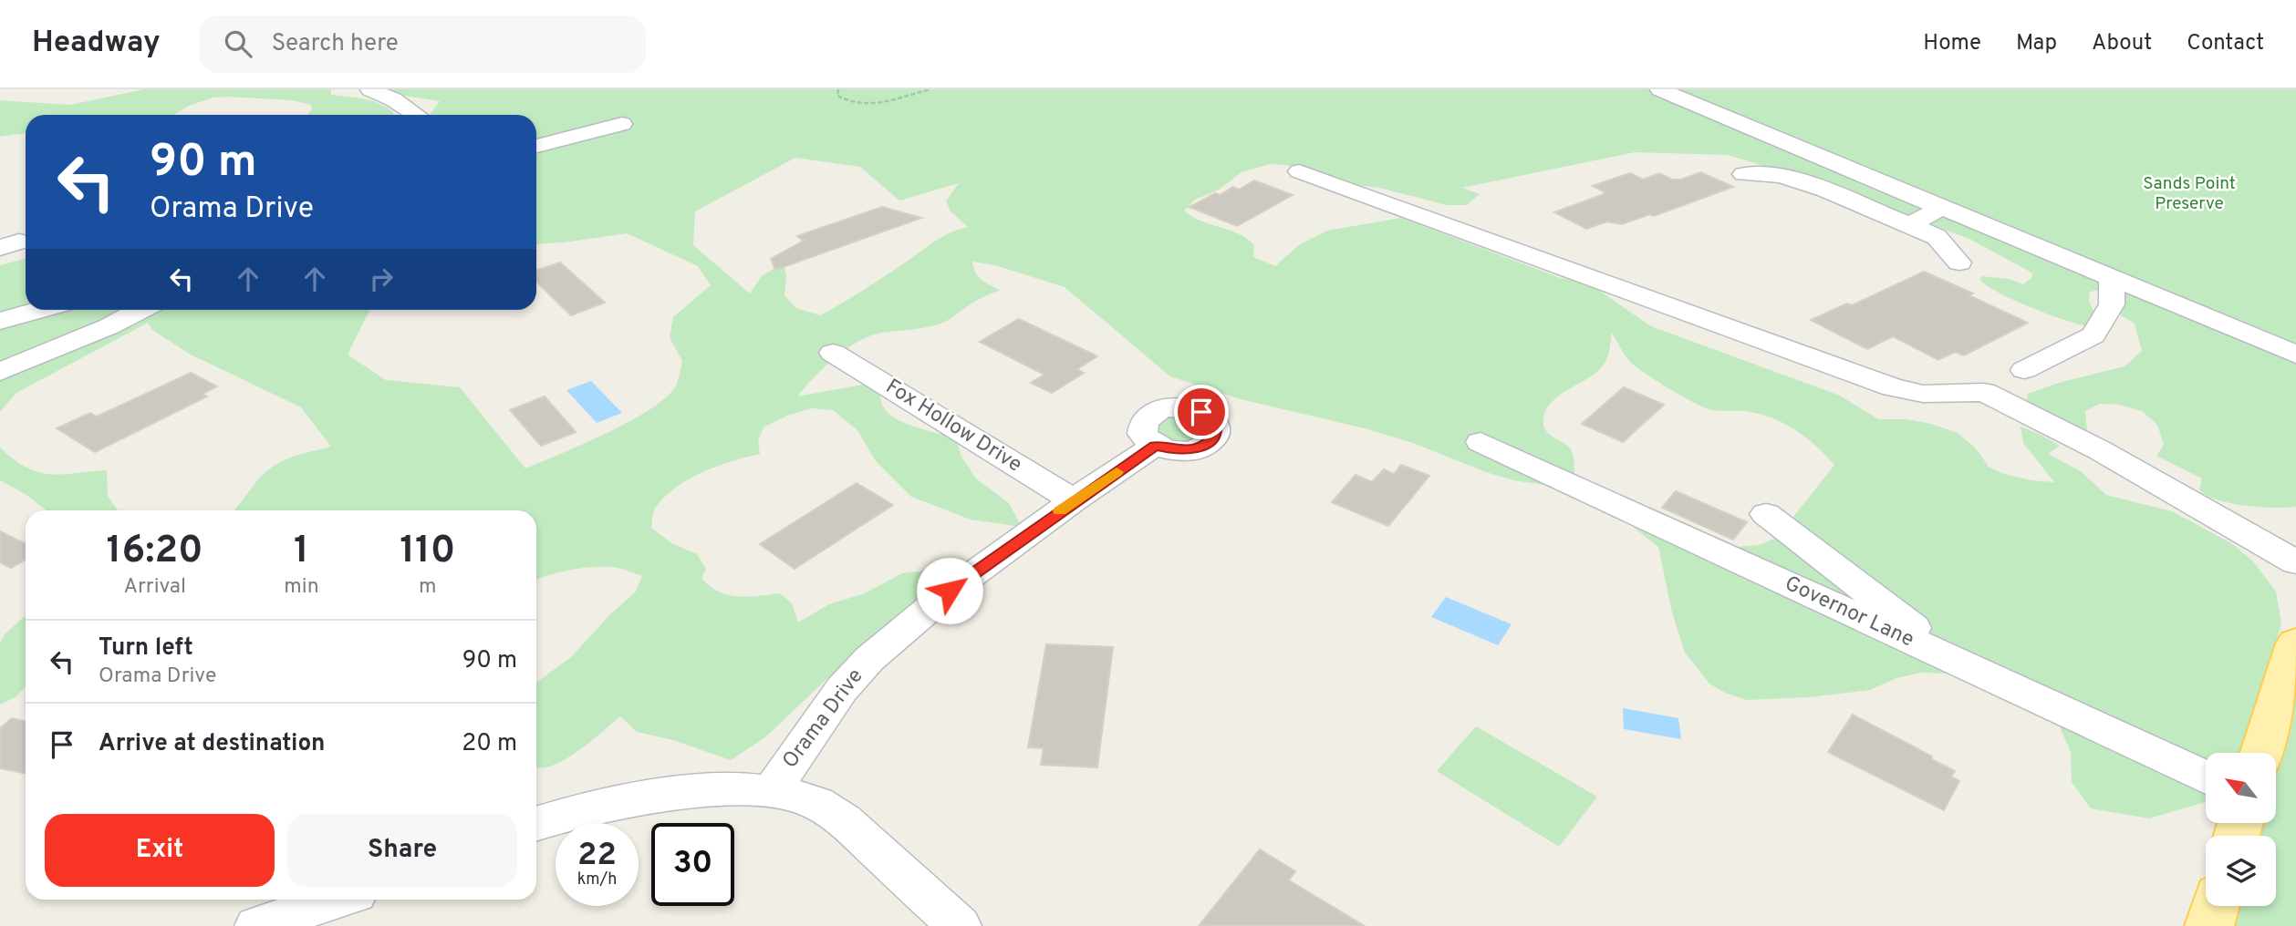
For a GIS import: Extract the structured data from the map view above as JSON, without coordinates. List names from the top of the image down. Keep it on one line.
{"streets":{"street":["Fox Hollow Drive","Governor Lane","Orama Drive"]},"crossings":[["Fox Hollow Drive","Orama Drive"]],"parks":["Sands Point Preserve"],"north":"top left","page":{"header":"Headway","search":"Search here","nav":["Home","Map","About","Contact"],"turn":["90 m","Orama Drive"],"eta":["16:20","Arrival","1","min","110","m"],"list":[{"name":"Turn left","note":"Orama Drive","value":"90 m"},{"name":"Arrive at destination","value":"20 m"}],"buttons":["Exit","Share"],"speed":"22 km/h","limit":"30"}}
